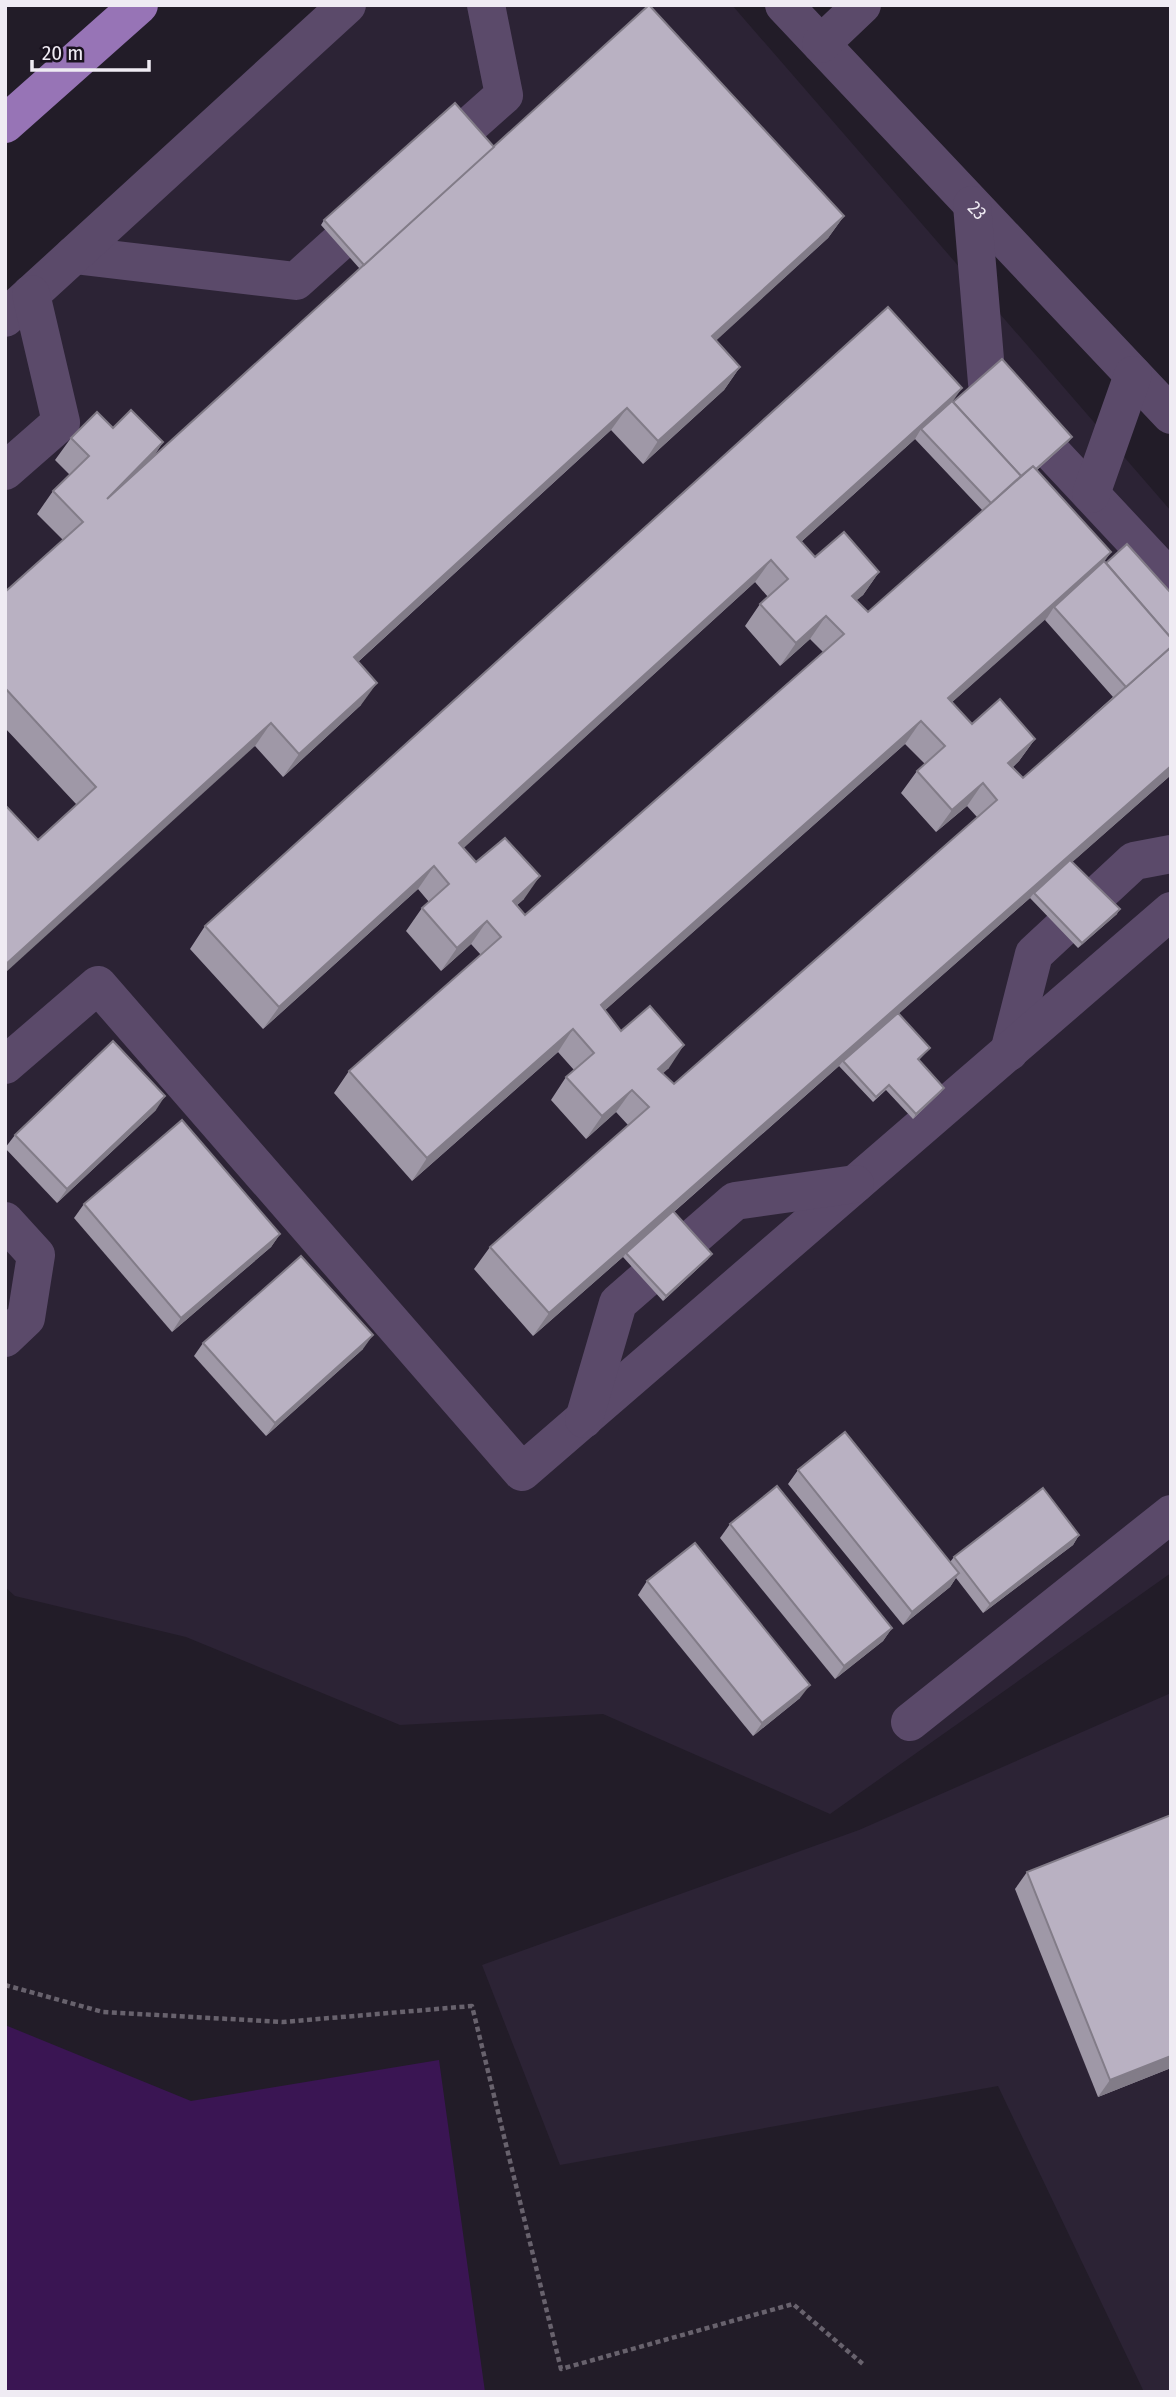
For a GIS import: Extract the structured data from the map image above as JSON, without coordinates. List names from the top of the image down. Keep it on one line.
{"streets":{"street":["23"]},"scale_bar":"20 m"}
